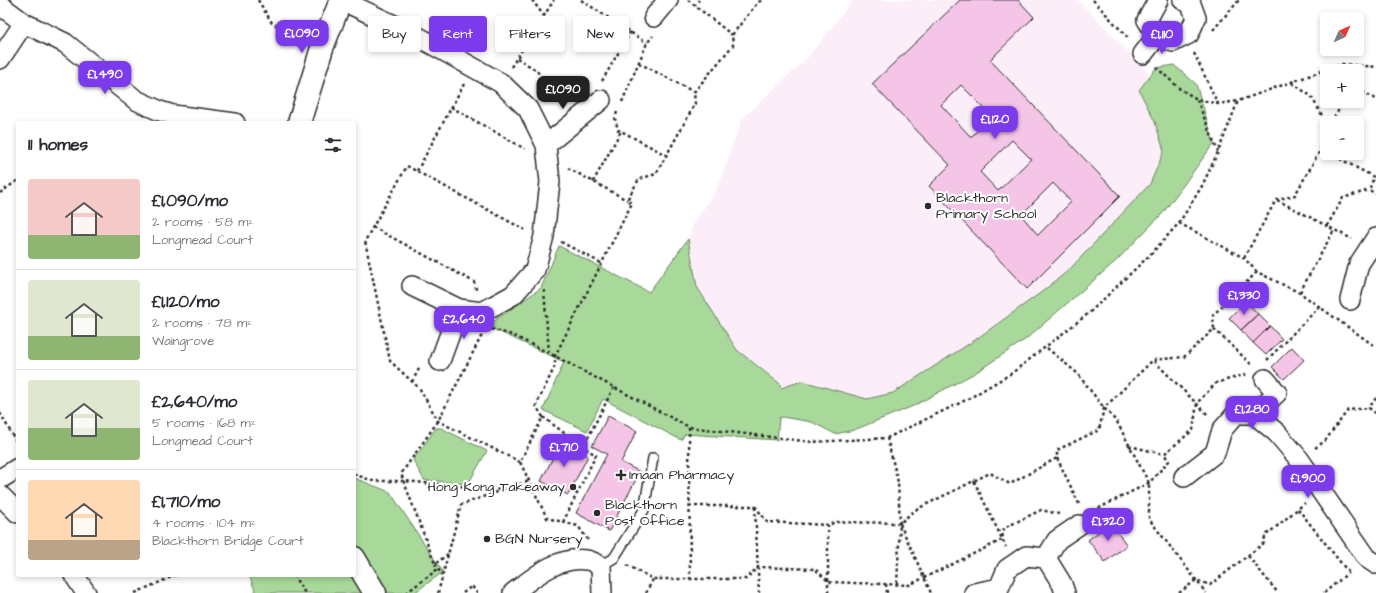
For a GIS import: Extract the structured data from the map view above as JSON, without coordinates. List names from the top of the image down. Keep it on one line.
{"places":{"other":["Blackthorn Primary School","Hong Kong Takeaway","Blackthorn Post Office","BGN Nursery"],"health":["Imaan Pharmacy"]},"north":"top right","page":{"map_buttons":["+","−"],"chip":["Buy","Rent","Filters","New"],"price":["£1,090","£1,110","£1,490","£1,090","£1,120","£1,330","£2,640","£1,280","£1,710","£1,900","£1,320"],"heading":"11 homes","list":[{"name":"£1,090/mo","note":"2 rooms · 58 m² · Longmead Court"},{"name":"£1,120/mo","note":"2 rooms · 78 m² · Waingrove"},{"name":"£2,640/mo","note":"5 rooms · 168 m² · Longmead Court"},{"name":"£1,710/mo","note":"4 rooms · 104 m² · Blackthorn Bridge Court"}]}}
